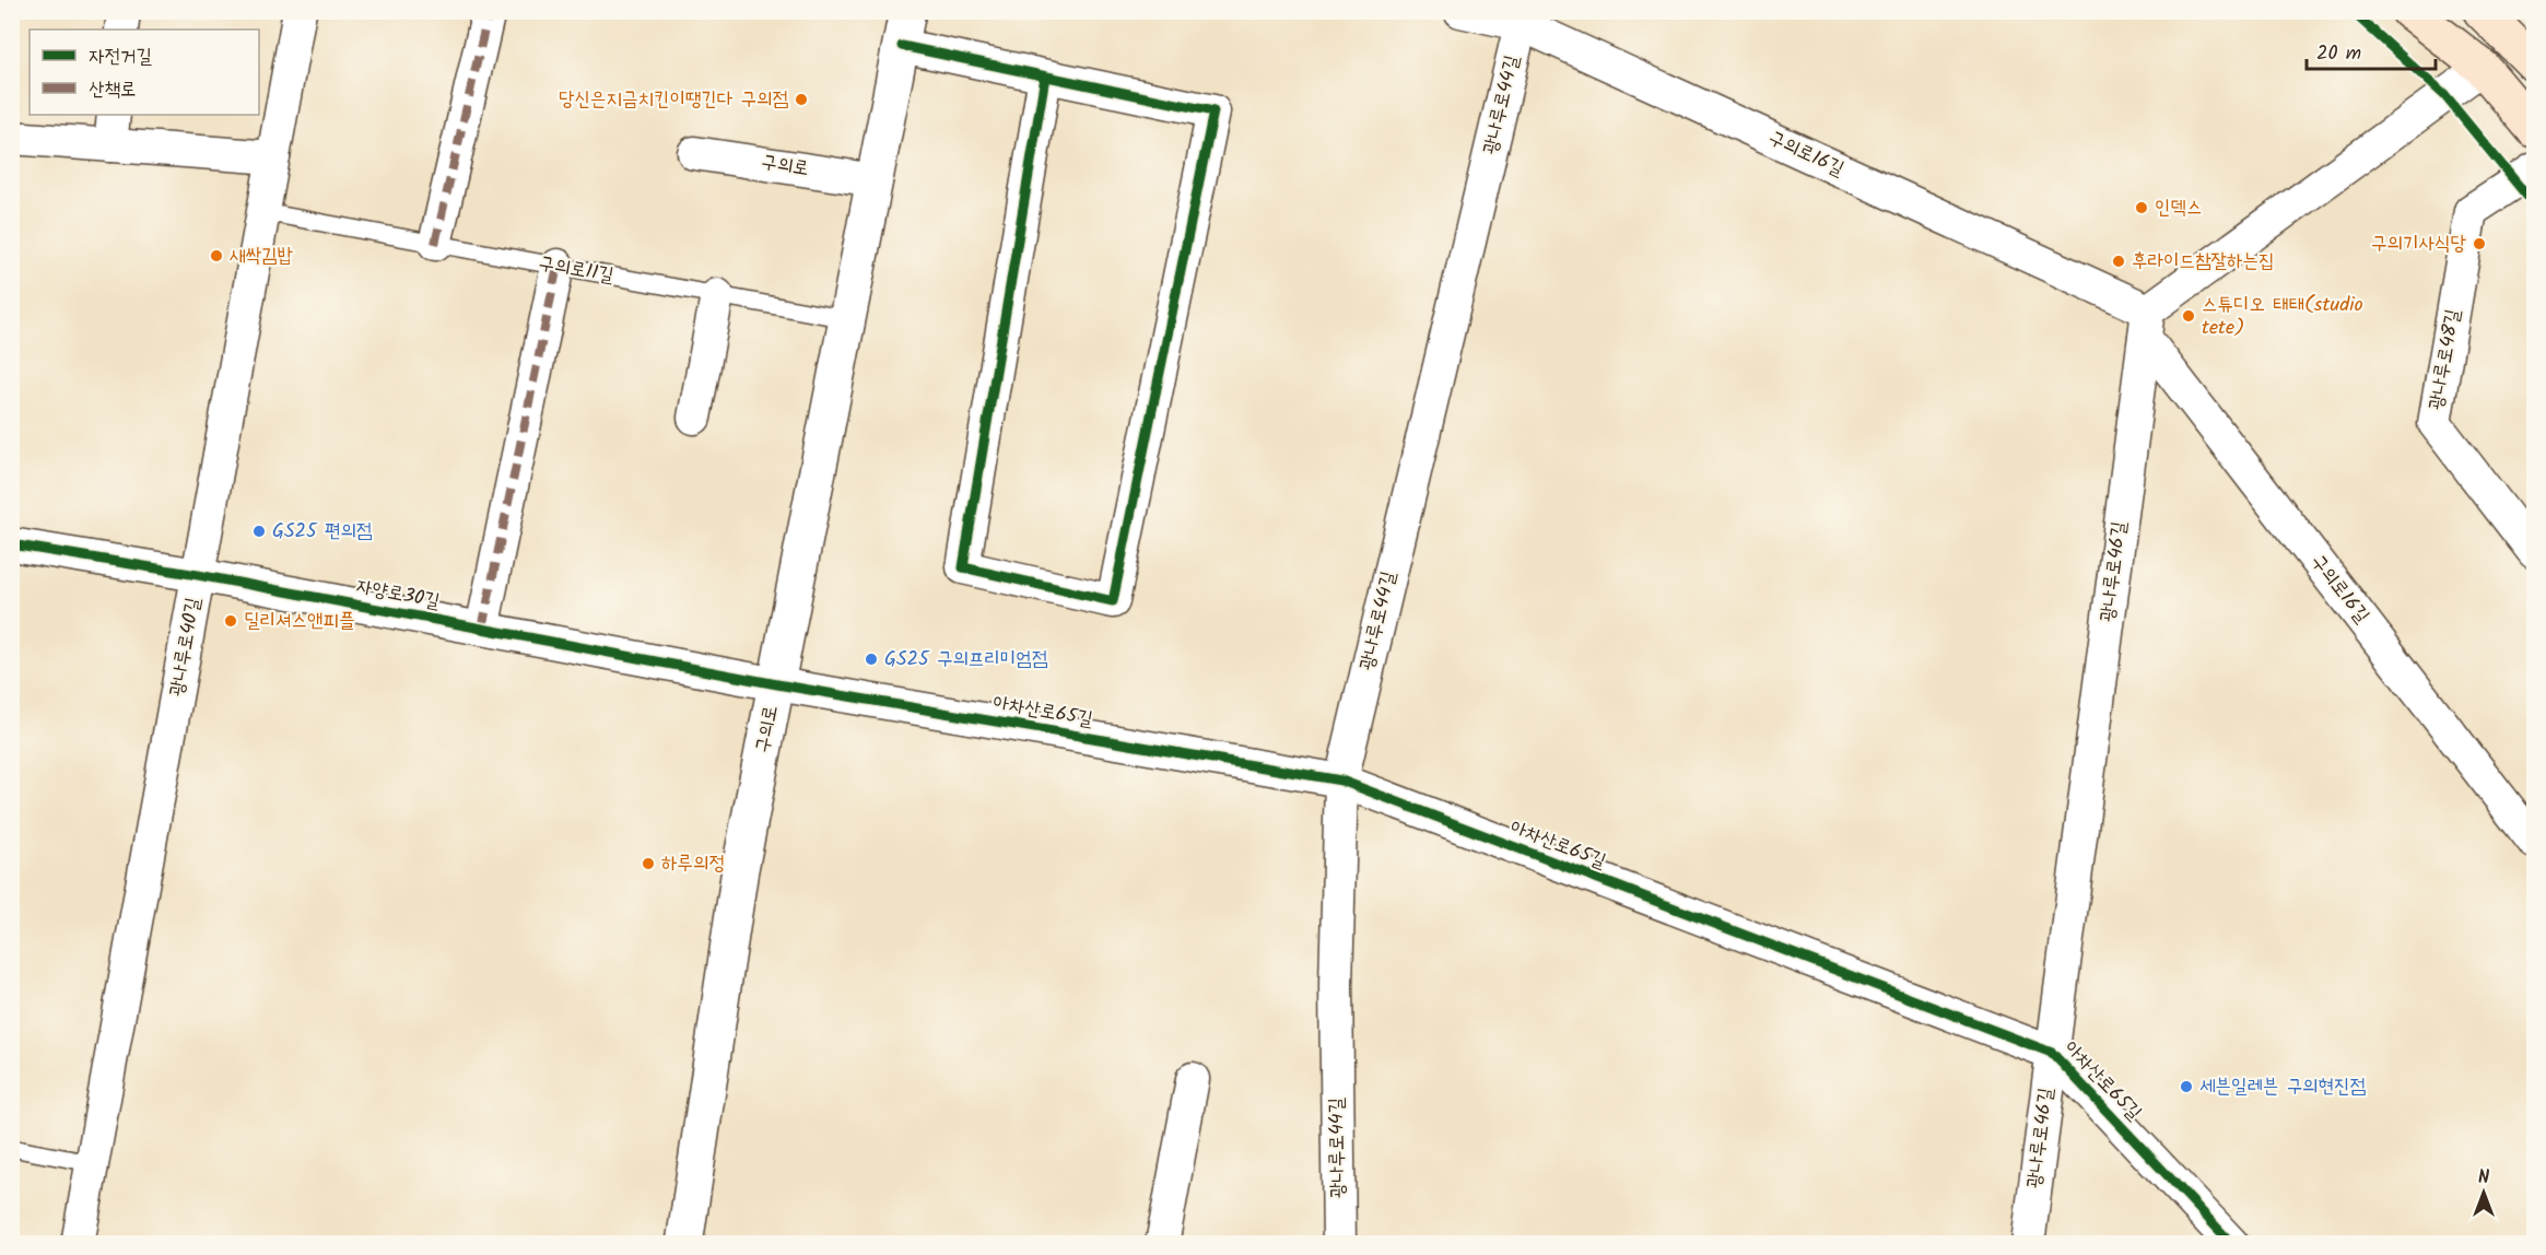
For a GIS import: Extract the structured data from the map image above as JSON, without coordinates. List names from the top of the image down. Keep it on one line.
{"streets":{"street":["광나루로44길","구의로16길","구의로","광나루로48길","광나루로46길","자양로30길","광나루로40길","아차산로65길"],"lane":["구의로11길"]},"crossings":[["광나루로44길","구의로16길"],["광나루로44길","아차산로65길"],["구의로16길","광나루로46길"],["구의로","구의로11길"],["구의로","자양로30길"],["구의로","아차산로65길"],["구의로11길","광나루로40길"],["광나루로46길","아차산로65길"],["자양로30길","광나루로40길"],["자양로30길","아차산로65길"]],"places":["당신은지금치킨이땡긴다 구의점","인덱스","구의기사식당","새싹김밥","후라이드참잘하는집","스튜디오 태태(studio tete)","GS25 편의점","딜리셔스앤피플","GS25 구의프리미엄점","하루의정","세븐일레븐 구의현진점"],"legend":["자전거길","산책로"],"scale_bar":"20 m","north":"top"}
